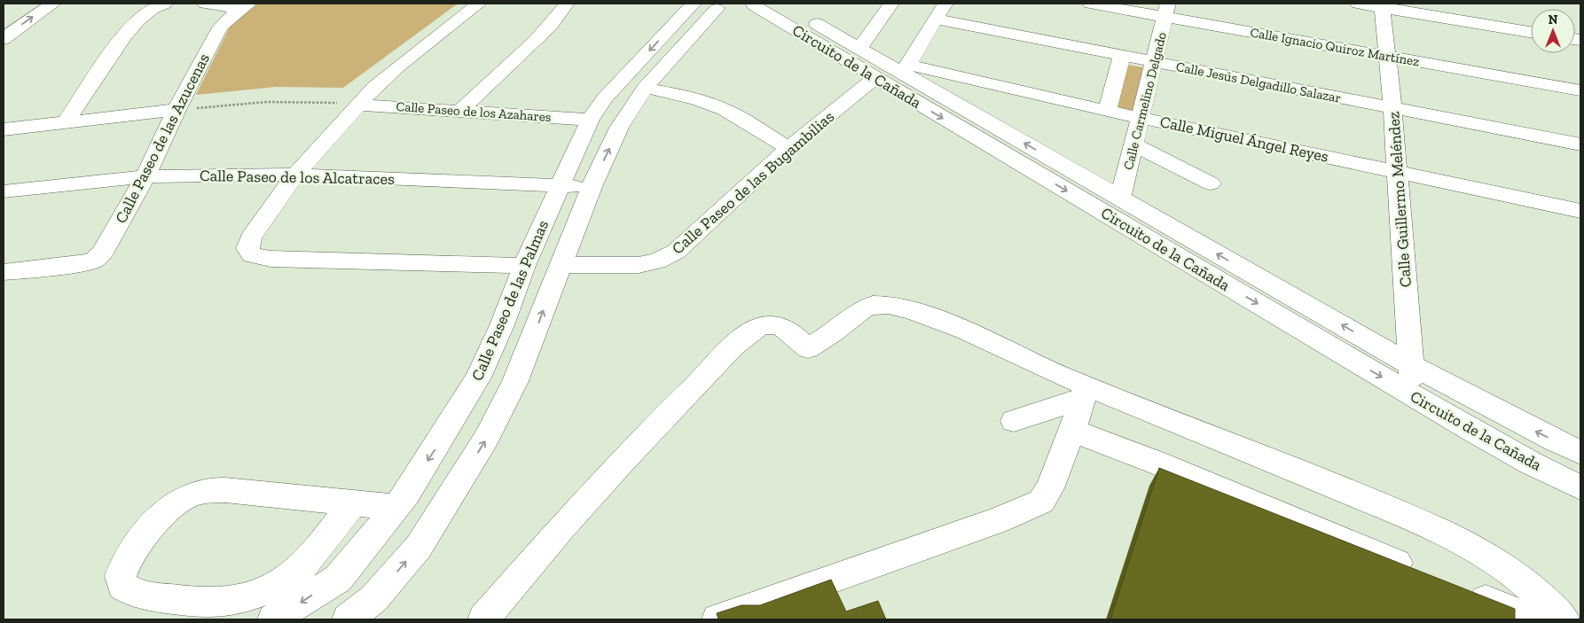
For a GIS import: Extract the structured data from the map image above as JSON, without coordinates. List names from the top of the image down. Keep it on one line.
{"streets":{"street":["Calle Ignacio Quiroz Martínez","Circuito de la Cañada","Calle Jesús Delgadillo Salazar","Calle Carmelino Delgado","Calle Paseo de los Azahares","Calle Paseo de las Azucenas","Calle Miguel Ángel Reyes","Calle Paseo de los Alcatraces","Calle Paseo de las Bugambilias","Calle Guillermo Meléndez","Calle Paseo de las Palmas"]},"crossings":[["Calle Ignacio Quiroz Martínez","Calle Carmelino Delgado"],["Calle Ignacio Quiroz Martínez","Calle Guillermo Meléndez"],["Circuito de la Cañada","Calle Carmelino Delgado"],["Circuito de la Cañada","Calle Miguel Ángel Reyes"],["Circuito de la Cañada","Calle Paseo de las Bugambilias"],["Circuito de la Cañada","Calle Guillermo Meléndez"],["Circuito de la Cañada","Calle Paseo de las Palmas"],["Calle Jesús Delgadillo Salazar","Calle Carmelino Delgado"],["Calle Jesús Delgadillo Salazar","Calle Guillermo Meléndez"],["Calle Carmelino Delgado","Calle Miguel Ángel Reyes"],["Calle Paseo de los Azahares","Calle Paseo de las Palmas"],["Calle Paseo de las Azucenas","Calle Paseo de los Alcatraces"],["Calle Miguel Ángel Reyes","Calle Guillermo Meléndez"],["Calle Paseo de los Alcatraces","Calle Paseo de las Palmas"],["Calle Paseo de las Bugambilias","Calle Paseo de las Palmas"]],"north":"top"}
